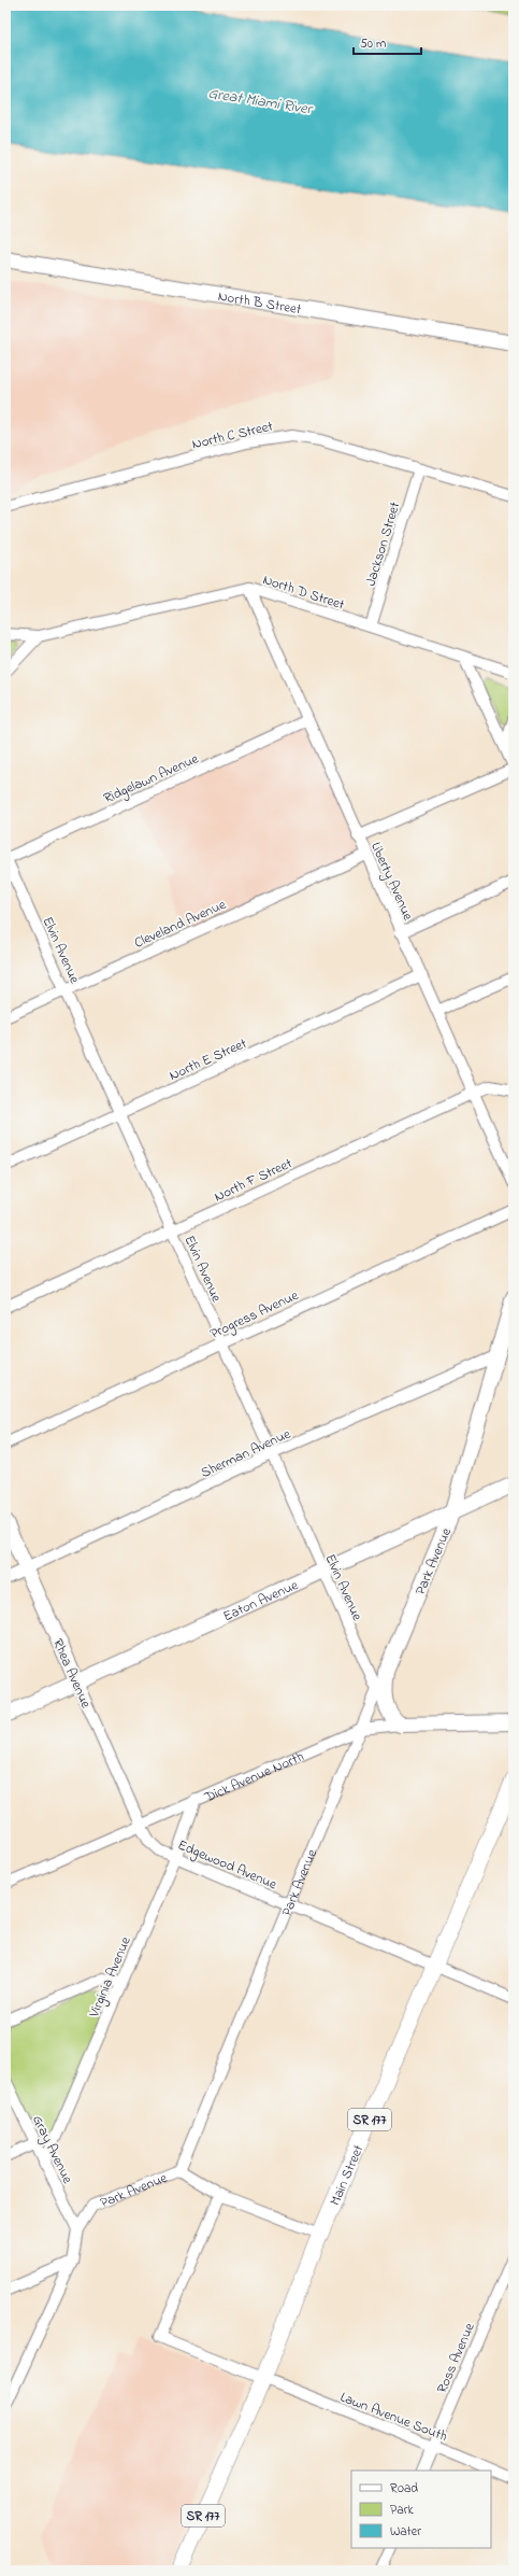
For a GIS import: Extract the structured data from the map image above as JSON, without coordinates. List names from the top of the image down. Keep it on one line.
{"streets":{"main road":["North B Street","Park Avenue","Eaton Avenue","Rhea Avenue","Dick Avenue North","SR 177","Main Street"],"street":["North C Street","Jackson Street","North D Street","Ridgelawn Avenue","Liberty Avenue","Cleveland Avenue","Elvin Avenue","North E Street","North F Street","Progress Avenue","Sherman Avenue","Edgewood Avenue","Virginia Avenue","Gray Avenue","Ross Avenue","Lawn Avenue South"]},"crossings":[["North C Street","Jackson Street"],["Jackson Street","North D Street"],["North D Street","Liberty Avenue"],["Ridgelawn Avenue","Liberty Avenue"],["Ridgelawn Avenue","Elvin Avenue"],["Liberty Avenue","Cleveland Avenue"],["Liberty Avenue","North E Street"],["Liberty Avenue","North F Street"],["Cleveland Avenue","Elvin Avenue"],["Elvin Avenue","North E Street"],["Elvin Avenue","North F Street"],["Elvin Avenue","Progress Avenue"],["Elvin Avenue","Sherman Avenue"],["Elvin Avenue","Park Avenue"],["Elvin Avenue","Eaton Avenue"],["Sherman Avenue","Park Avenue"],["Sherman Avenue","Rhea Avenue"],["Park Avenue","Eaton Avenue"],["Park Avenue","Dick Avenue North"],["Park Avenue","Edgewood Avenue"],["Park Avenue","Gray Avenue"],["Eaton Avenue","Rhea Avenue"],["Rhea Avenue","Dick Avenue North"],["Rhea Avenue","Edgewood Avenue"],["Dick Avenue North","Edgewood Avenue"],["Dick Avenue North","Virginia Avenue"],["Edgewood Avenue","Virginia Avenue"],["Edgewood Avenue","Main Street"],["Virginia Avenue","Gray Avenue"],["Main Street","Lawn Avenue South"],["Ross Avenue","Lawn Avenue South"]],"water":["Great Miami River"],"legend":["Road","Park","Water"],"scale_bar":"50 m"}
